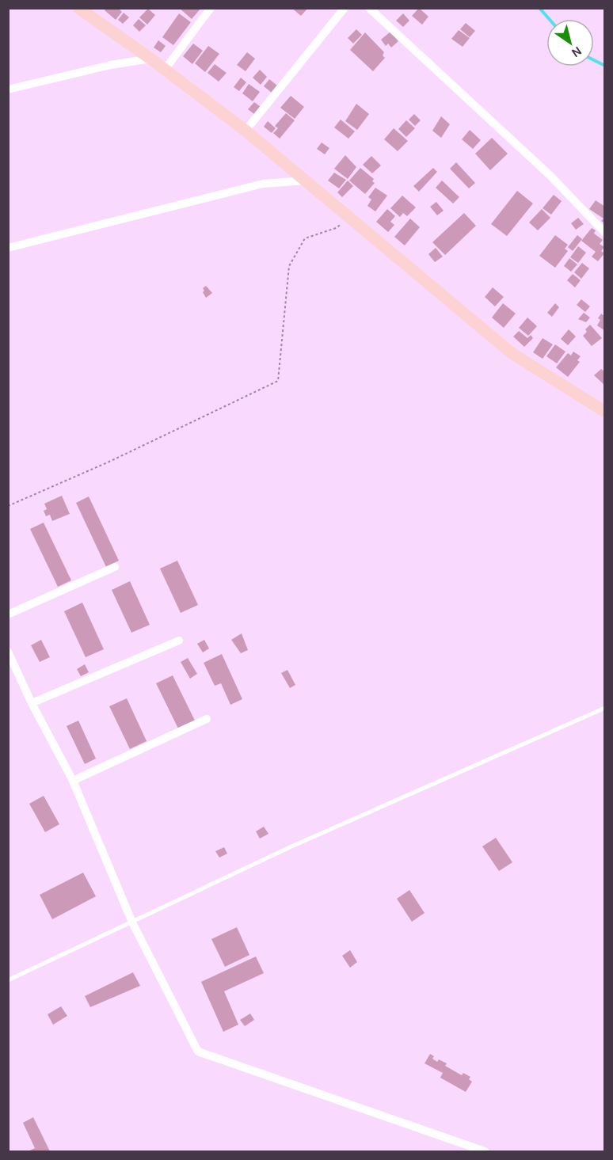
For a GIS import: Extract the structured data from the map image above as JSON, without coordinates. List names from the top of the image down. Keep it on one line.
{"north":"bottom right"}
